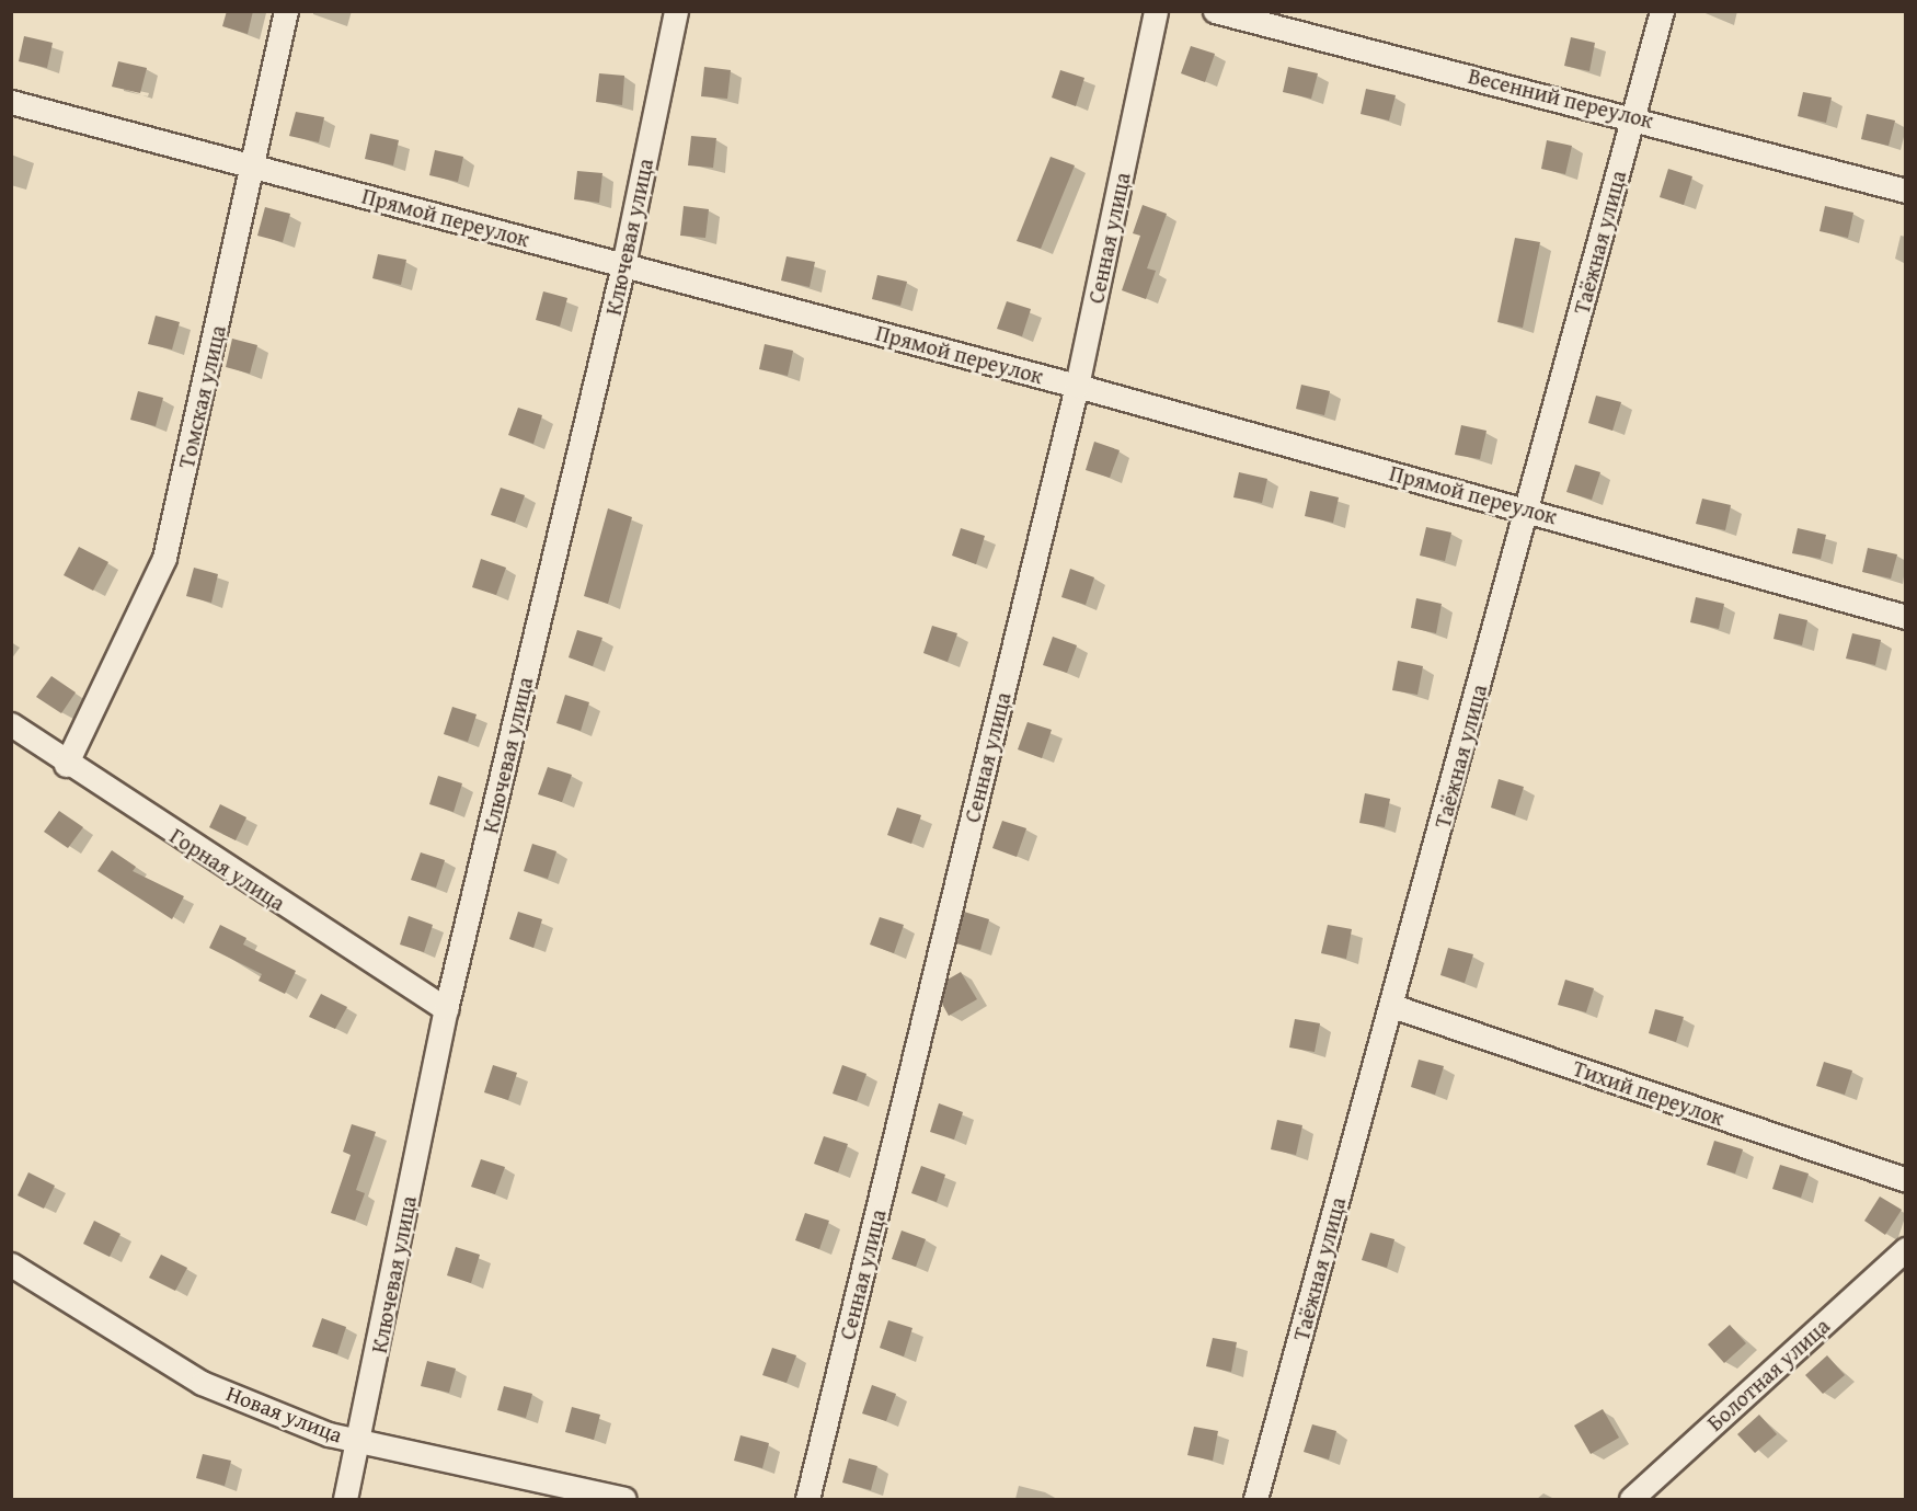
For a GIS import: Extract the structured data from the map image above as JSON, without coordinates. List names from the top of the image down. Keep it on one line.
{"streets":{"street":["Весенний переулок","Прямой переулок","Ключевая улица","Сенная улица","Таёжная улица","Томская улица","Горная улица","Тихий переулок","Болотная улица","Новая улица"]},"crossings":[["Весенний переулок","Таёжная улица"],["Прямой переулок","Ключевая улица"],["Прямой переулок","Сенная улица"],["Прямой переулок","Таёжная улица"],["Прямой переулок","Томская улица"],["Ключевая улица","Горная улица"],["Ключевая улица","Новая улица"],["Таёжная улица","Тихий переулок"],["Томская улица","Горная улица"]]}
